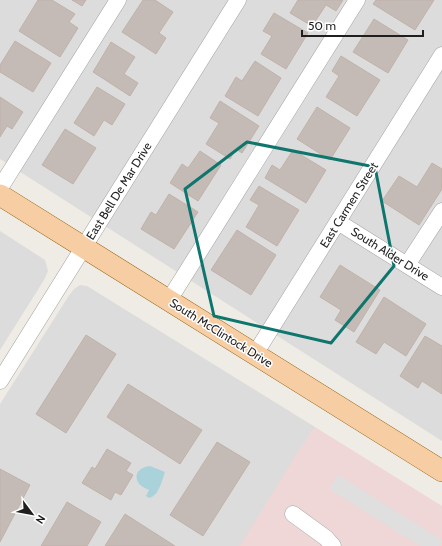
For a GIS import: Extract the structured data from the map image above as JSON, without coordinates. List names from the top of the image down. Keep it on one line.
{"streets":{"main road":["South McClintock Drive"],"street":["East Bell De Mar Drive","East Carmen Street","South Alder Drive"]},"crossings":[["East Bell De Mar Drive","South McClintock Drive"],["East Carmen Street","South Alder Drive"],["East Carmen Street","South McClintock Drive"]],"scale_bar":"50 m","north":"bottom right"}
